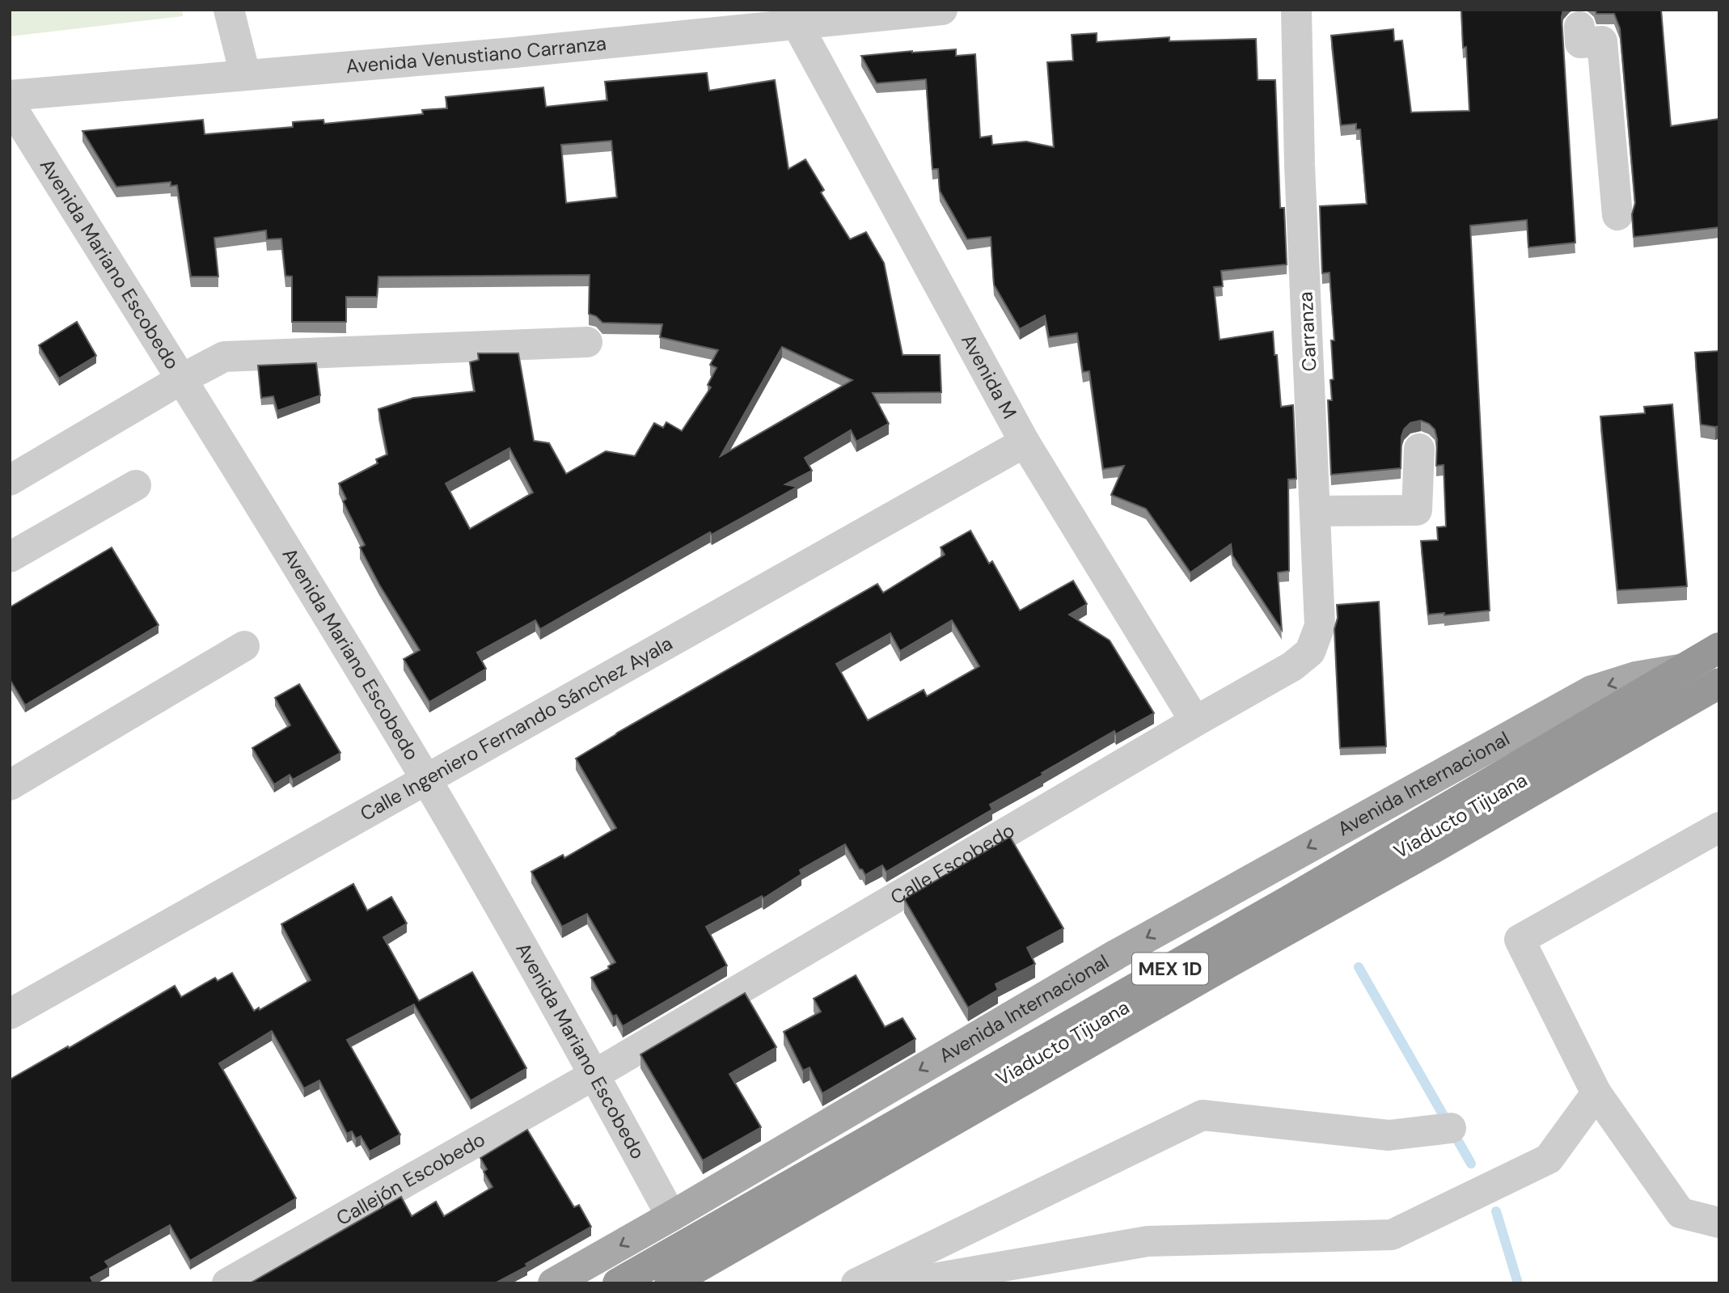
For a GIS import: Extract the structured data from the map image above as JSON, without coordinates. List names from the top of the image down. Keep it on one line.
{"streets":{"highway":["Avenida Internacional","Viaducto Tijuana","MEX 1D"],"street":["Avenida Venustiano Carranza","Avenida Mariano Escobedo","Carranza","Avenida M","Calle Ingeniero Fernando Sánchez Ayala","Calle Escobedo","Callejón Escobedo"]},"crossings":[["Avenida Venustiano Carranza","Avenida M"],["Avenida Mariano Escobedo","Calle Ingeniero Fernando Sánchez Ayala"],["Avenida Mariano Escobedo","Avenida Internacional"],["Avenida Mariano Escobedo","Calle Escobedo"],["Avenida Mariano Escobedo","Callejón Escobedo"],["Carranza","Calle Escobedo"],["Avenida M","Calle Ingeniero Fernando Sánchez Ayala"],["Avenida M","Calle Escobedo"],["Calle Escobedo","Callejón Escobedo"]]}
